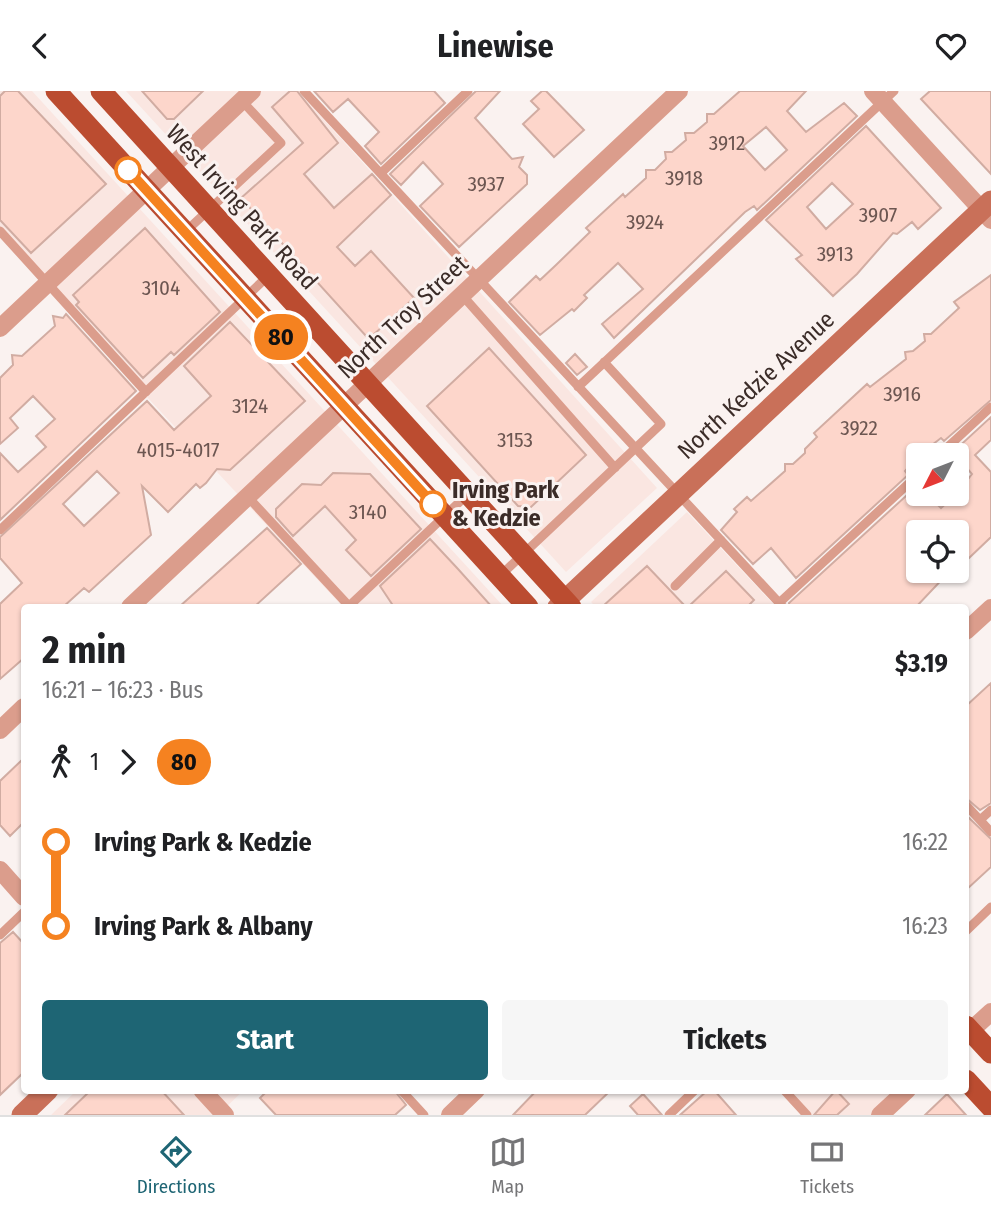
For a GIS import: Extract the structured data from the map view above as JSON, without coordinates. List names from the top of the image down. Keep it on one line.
{"streets":{"main road":["West Irving Park Road","North Kedzie Avenue"],"street":["North Troy Street"]},"crossings":[["West Irving Park Road","North Troy Street"]],"places":["Irving Park & Kedzie"],"lines":["bus line 80"],"house_numbers":["3912","3918","3937","3907","3924","3913","3104","3916","3124","3922","3153","4015-4017","3140"],"north":"bottom left","page":{"header":"Linewise","on_map":"80","heading":["2 min","16:21 – 16:23 · Bus","$3.19"],"legs":["1","80"],"list":[{"name":"Irving Park & Kedzie","value":"16:22"},{"name":"Irving Park & Albany","value":"16:23"}],"buttons":["Start","Tickets"],"tabs":["Directions","Map","Tickets"]}}
